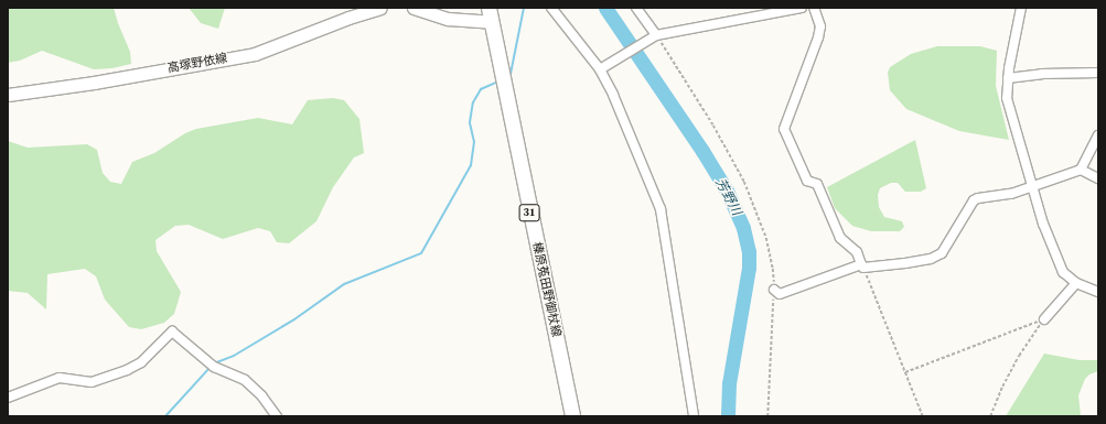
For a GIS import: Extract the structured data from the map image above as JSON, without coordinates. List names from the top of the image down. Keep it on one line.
{"streets":{"main road":["高塚野依線","31","榛原菟田野御杖線"]},"water":["芳野川"]}
